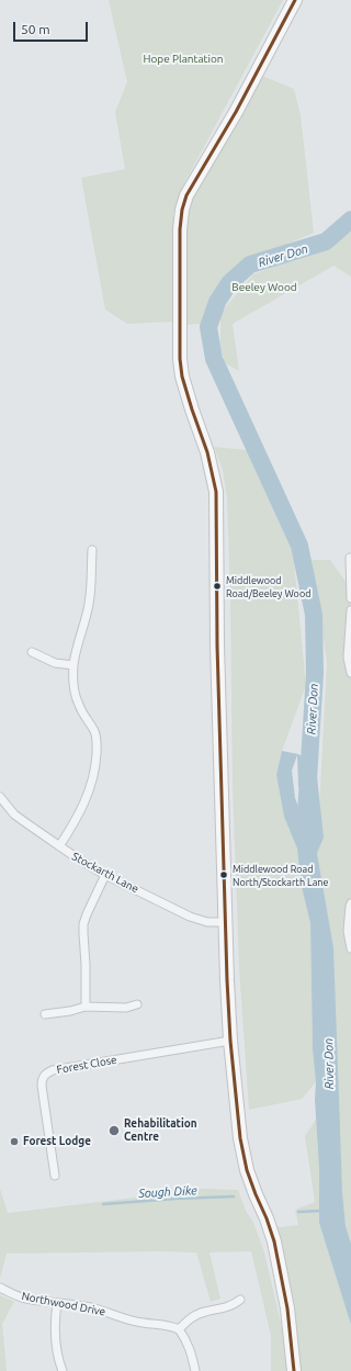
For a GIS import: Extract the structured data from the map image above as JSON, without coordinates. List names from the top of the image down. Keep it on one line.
{"streets":{"street":["Stockarth Lane","Forest Close","Northwood Drive"]},"water":["River Don","Sough Dike"],"parks":["Hope Plantation","Beeley Wood"],"places":["Middlewood Road/Beeley Wood","Middlewood Road North/Stockarth Lane","Rehabilitation Centre","Forest Lodge"],"scale_bar":"50 m"}
